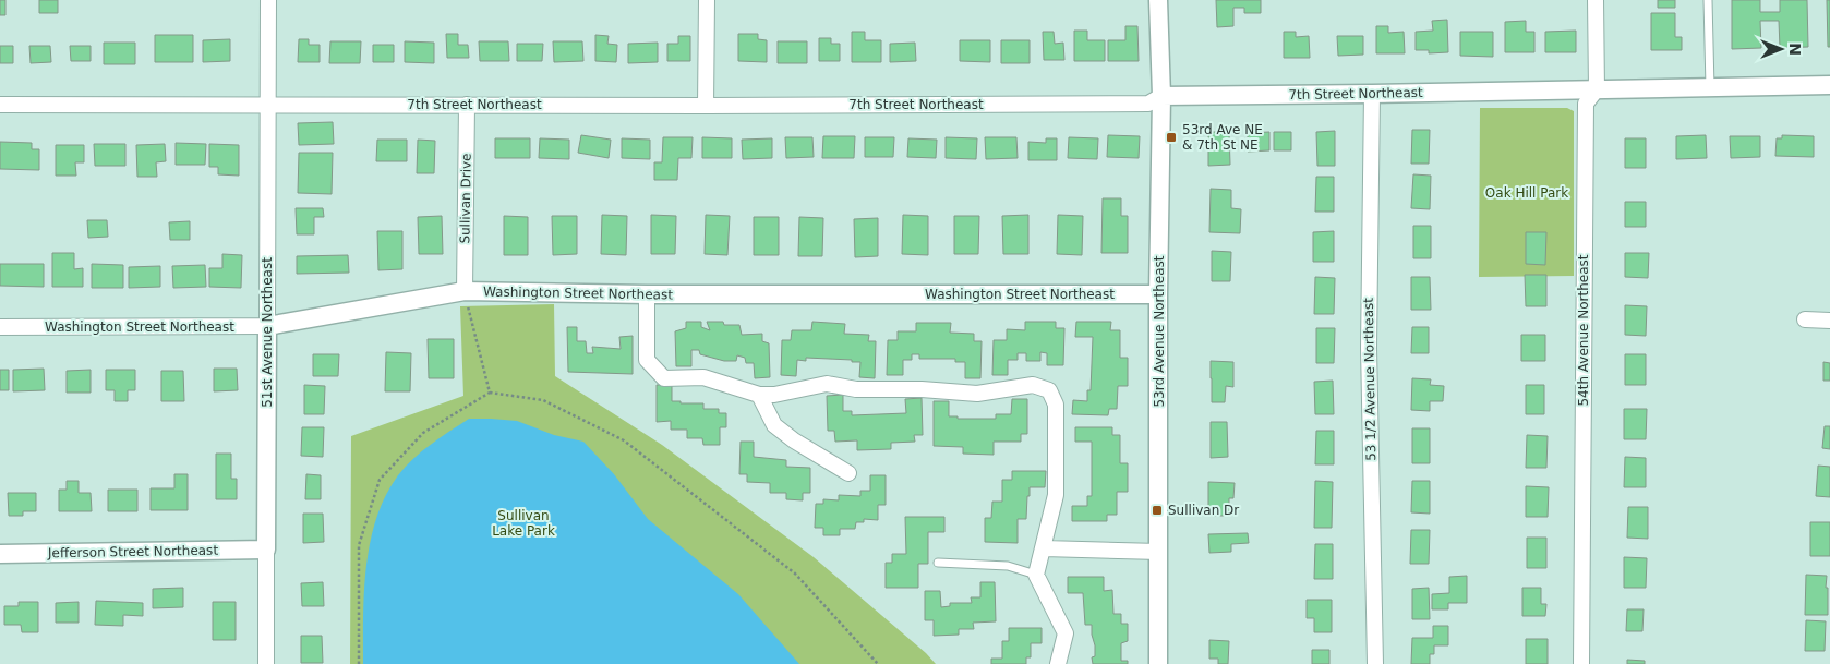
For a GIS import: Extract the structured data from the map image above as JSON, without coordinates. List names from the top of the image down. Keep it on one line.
{"streets":{"street":["7th Street Northeast","Sullivan Drive","Washington Street Northeast","54th Avenue Northeast","53rd Avenue Northeast","51st Avenue Northeast","53 1/2 Avenue Northeast","Jefferson Street Northeast"]},"crossings":[["7th Street Northeast","Sullivan Drive"],["7th Street Northeast","54th Avenue Northeast"],["7th Street Northeast","53rd Avenue Northeast"],["7th Street Northeast","51st Avenue Northeast"],["7th Street Northeast","53 1/2 Avenue Northeast"],["Sullivan Drive","Washington Street Northeast"],["Washington Street Northeast","53rd Avenue Northeast"],["Washington Street Northeast","51st Avenue Northeast"],["51st Avenue Northeast","Jefferson Street Northeast"]],"parks":["Oak Hill Park","Sullivan Lake Park"],"places":{"transit":["53rd Ave NE & 7th St NE","Sullivan Dr"]},"north":"right"}
